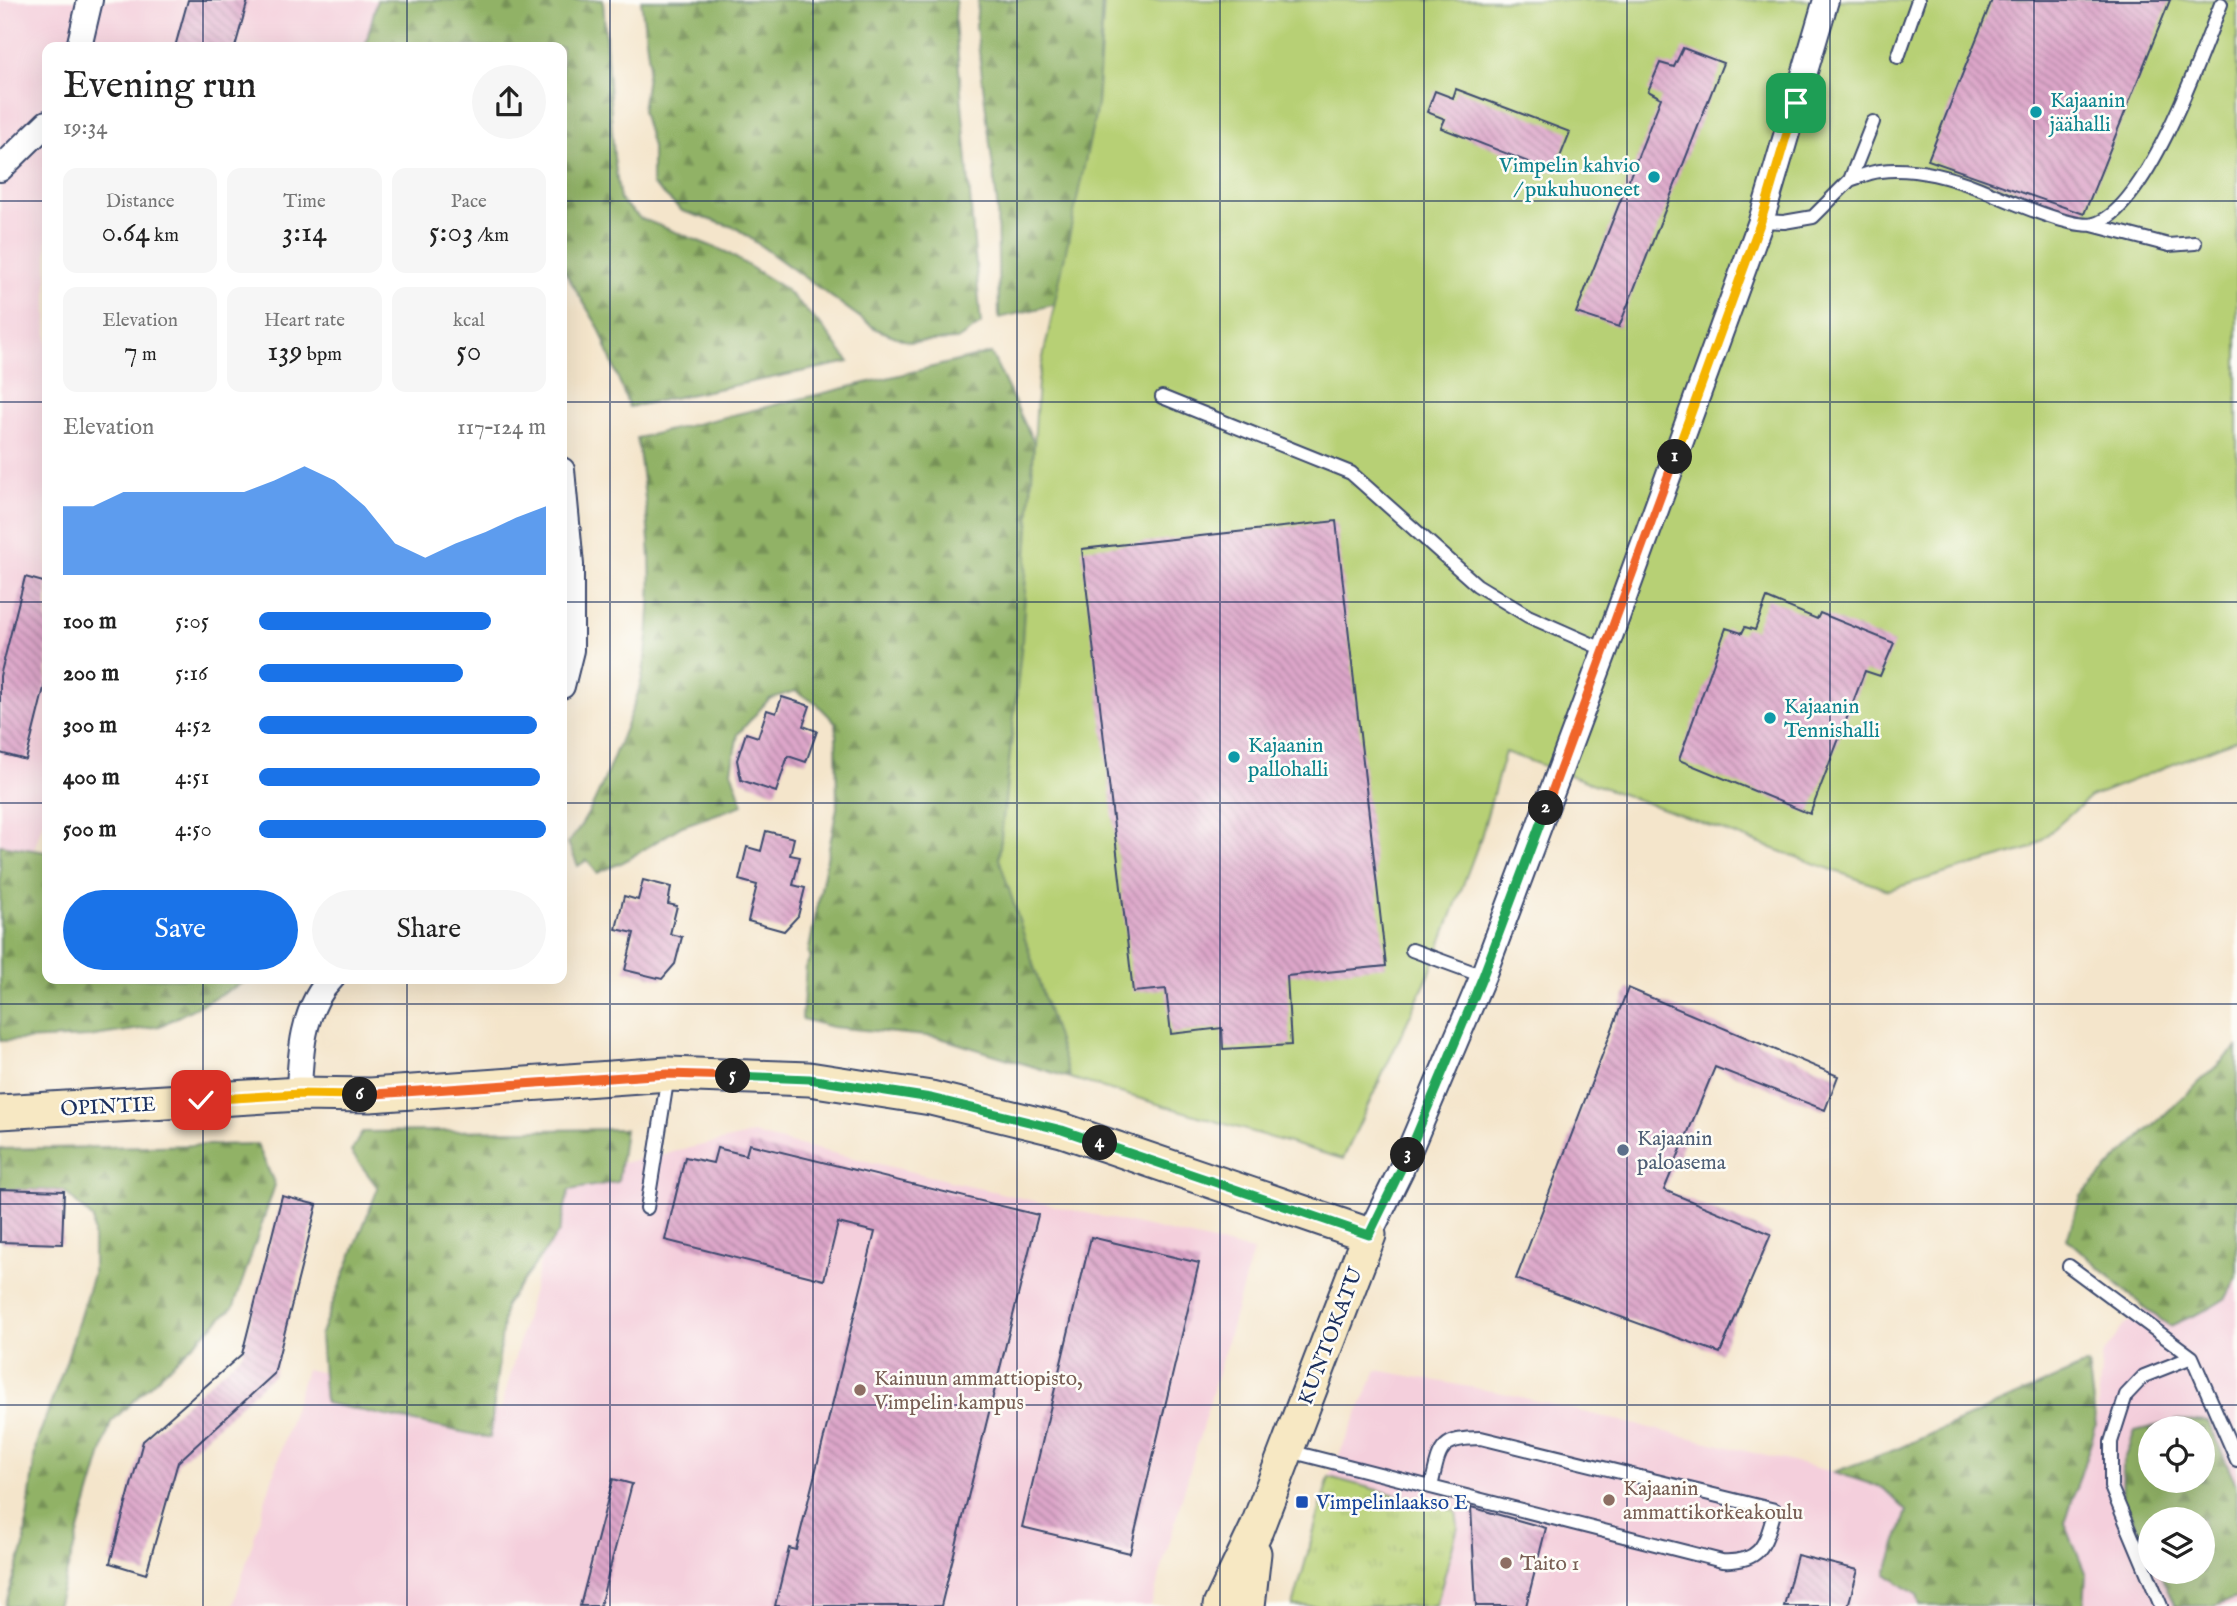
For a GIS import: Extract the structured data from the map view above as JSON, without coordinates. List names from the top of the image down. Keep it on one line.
{"streets":{"street":["OPINTIE","KUNTOKATU"]},"crossings":[["OPINTIE","KUNTOKATU"]],"places":{"other":["Kajaanin jäähalli","Vimpelin kahvio / pukuhuoneet","Kajaanin Tennishalli","Kajaanin pallohalli","Kajaanin paloasema","Kainuun ammattiopisto, Vimpelin kampus","Kajaanin ammattikorkeakoulu","Taito 1"],"transit":["Vimpelinlaakso E"]},"page":{"heading":["Evening run","19:34"],"stats":[["Distance","0.64 km"],["Time","3:14"],["Pace","5:03 /km"],["Elevation","7 m"],["Heart rate","139 bpm"],["kcal","50"]],"chart":["Elevation","117–124 m"],"pins":["1","2","5","6","4","3"],"list":[{"name":"100 m","note":"5:05"},{"name":"200 m","note":"5:16"},{"name":"300 m","note":"4:52"},{"name":"400 m","note":"4:51"},{"name":"500 m","note":"4:50"}],"buttons":["Save","Share"]}}
